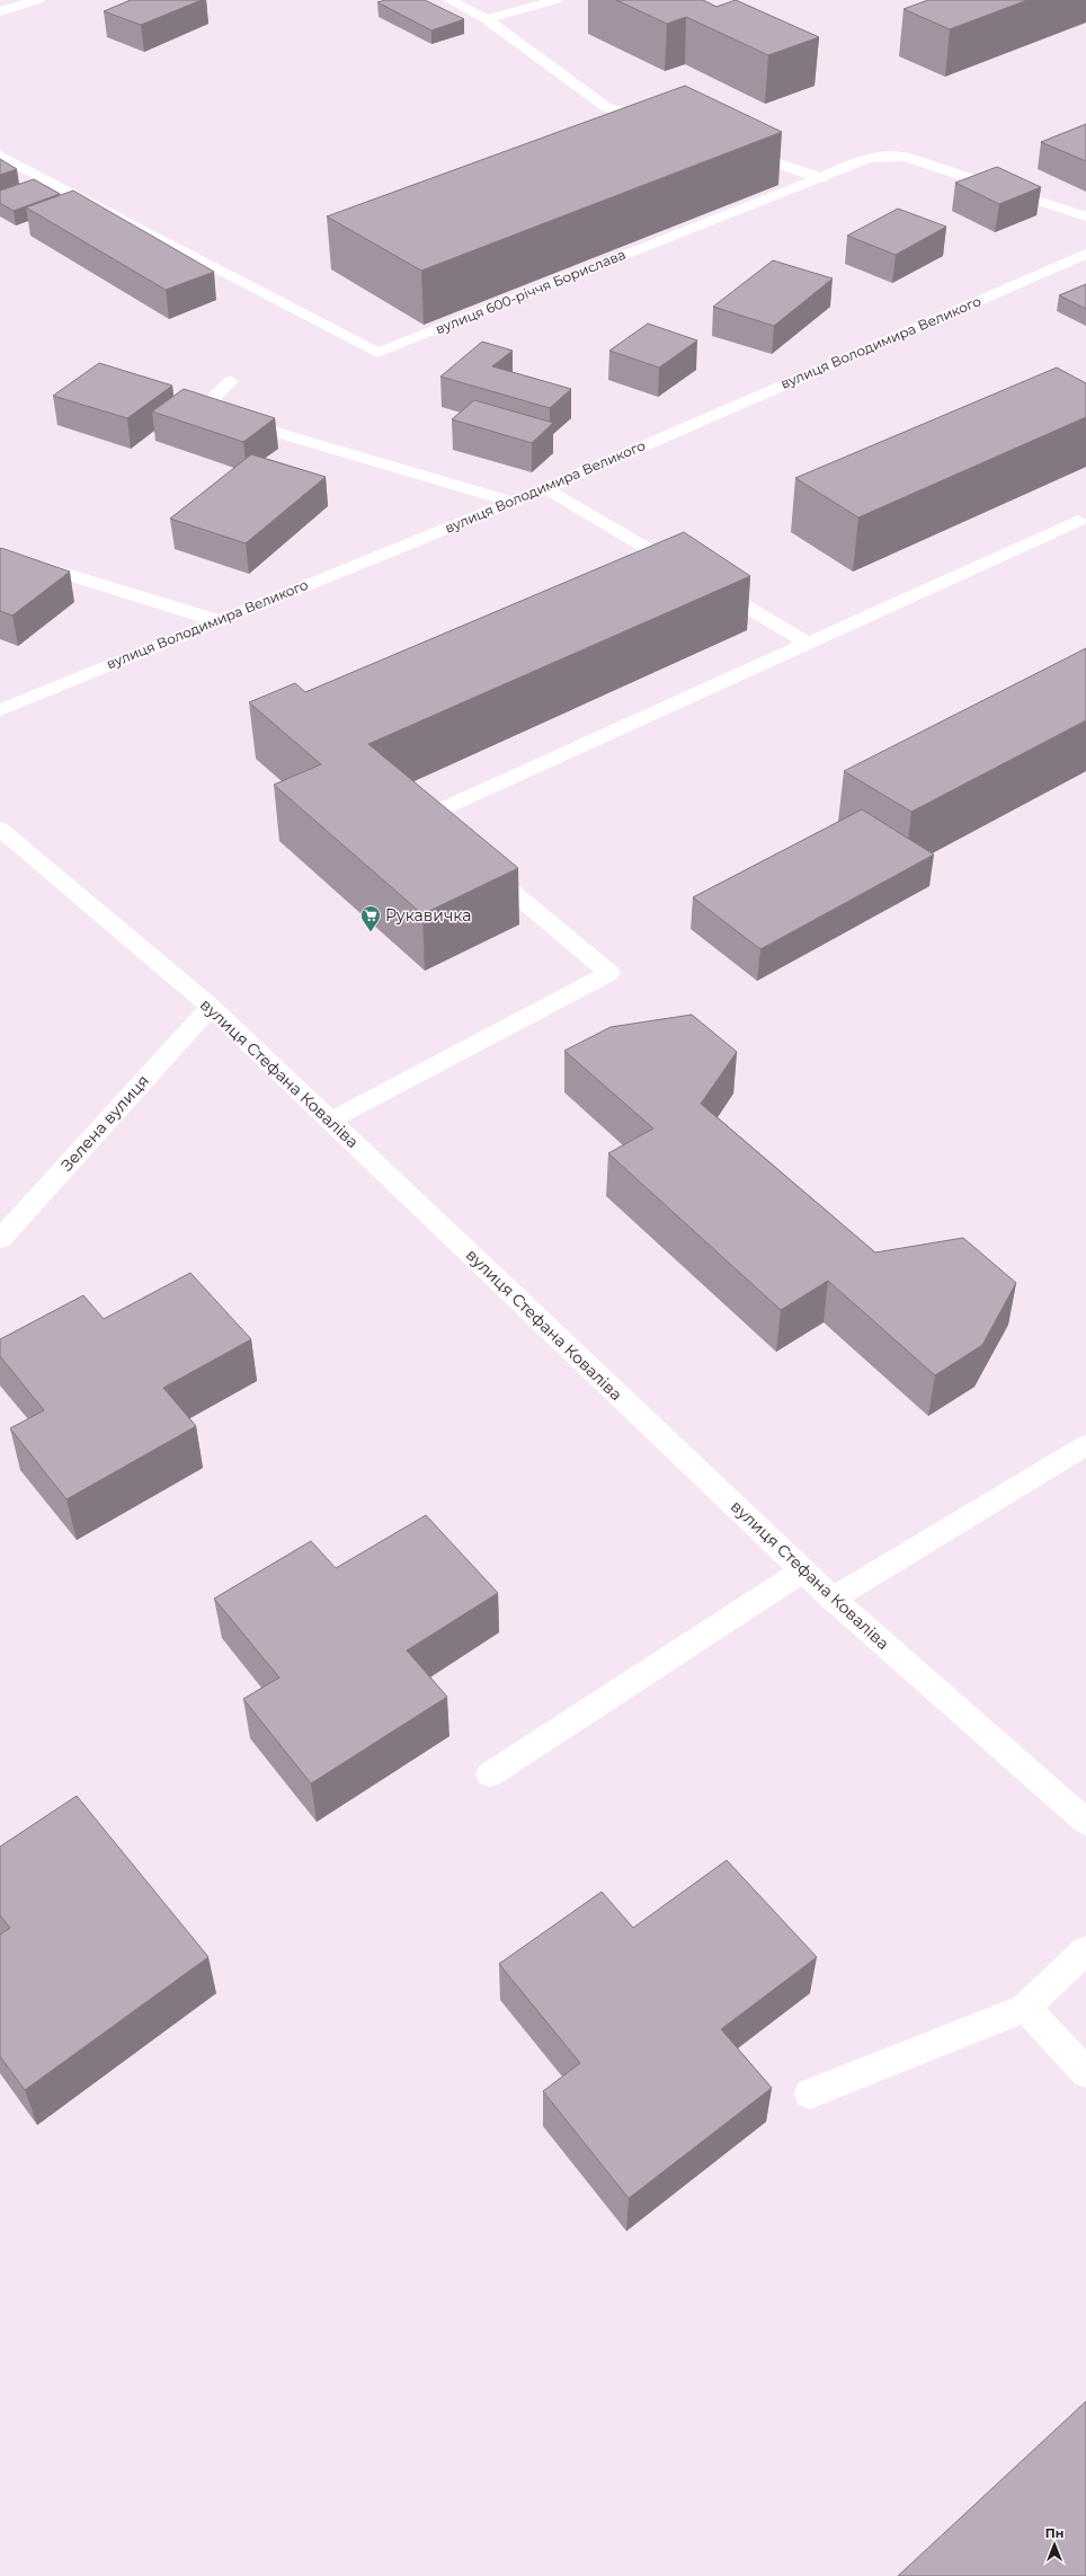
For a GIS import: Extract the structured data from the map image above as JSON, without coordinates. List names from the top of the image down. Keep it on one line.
{"streets":{"street":["вулиця 600-річчя Борислава","вулиця Володимира Великого","вулиця Стефана Коваліва","Зелена вулиця"]},"crossings":[["вулиця Стефана Коваліва","Зелена вулиця"]],"places":{"supermarket":["Рукавичка"]},"north":"top"}
